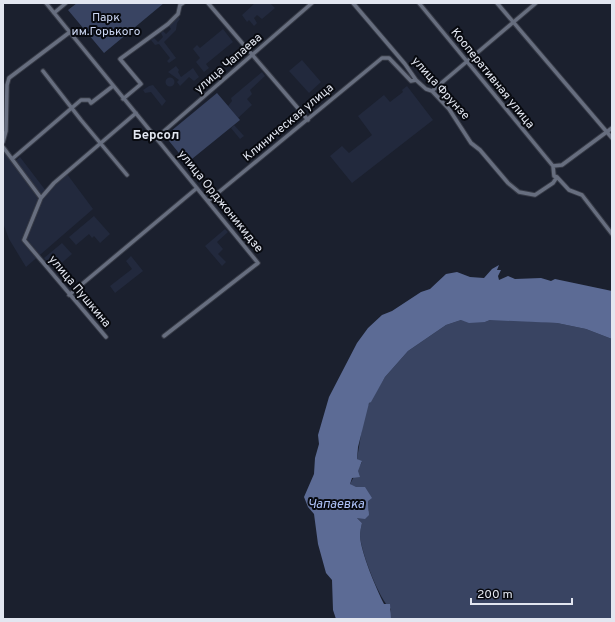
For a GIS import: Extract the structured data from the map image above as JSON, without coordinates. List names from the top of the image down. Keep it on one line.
{"streets":{"street":["улица Чапаева","Кооперативная улица","улица Фрунзе","Клиническая улица","улица Орджоникидзе","улица Пушкина"]},"crossings":[["улица Чапаева","улица Орджоникидзе"],["Кооперативная улица","улица Фрунзе"],["улица Фрунзе","Клиническая улица"],["Клиническая улица","улица Орджоникидзе"]],"districts":["Берсол"],"water":["Чапаевка"],"parks":["Парк им.Горького"],"scale_bar":"200 m"}
